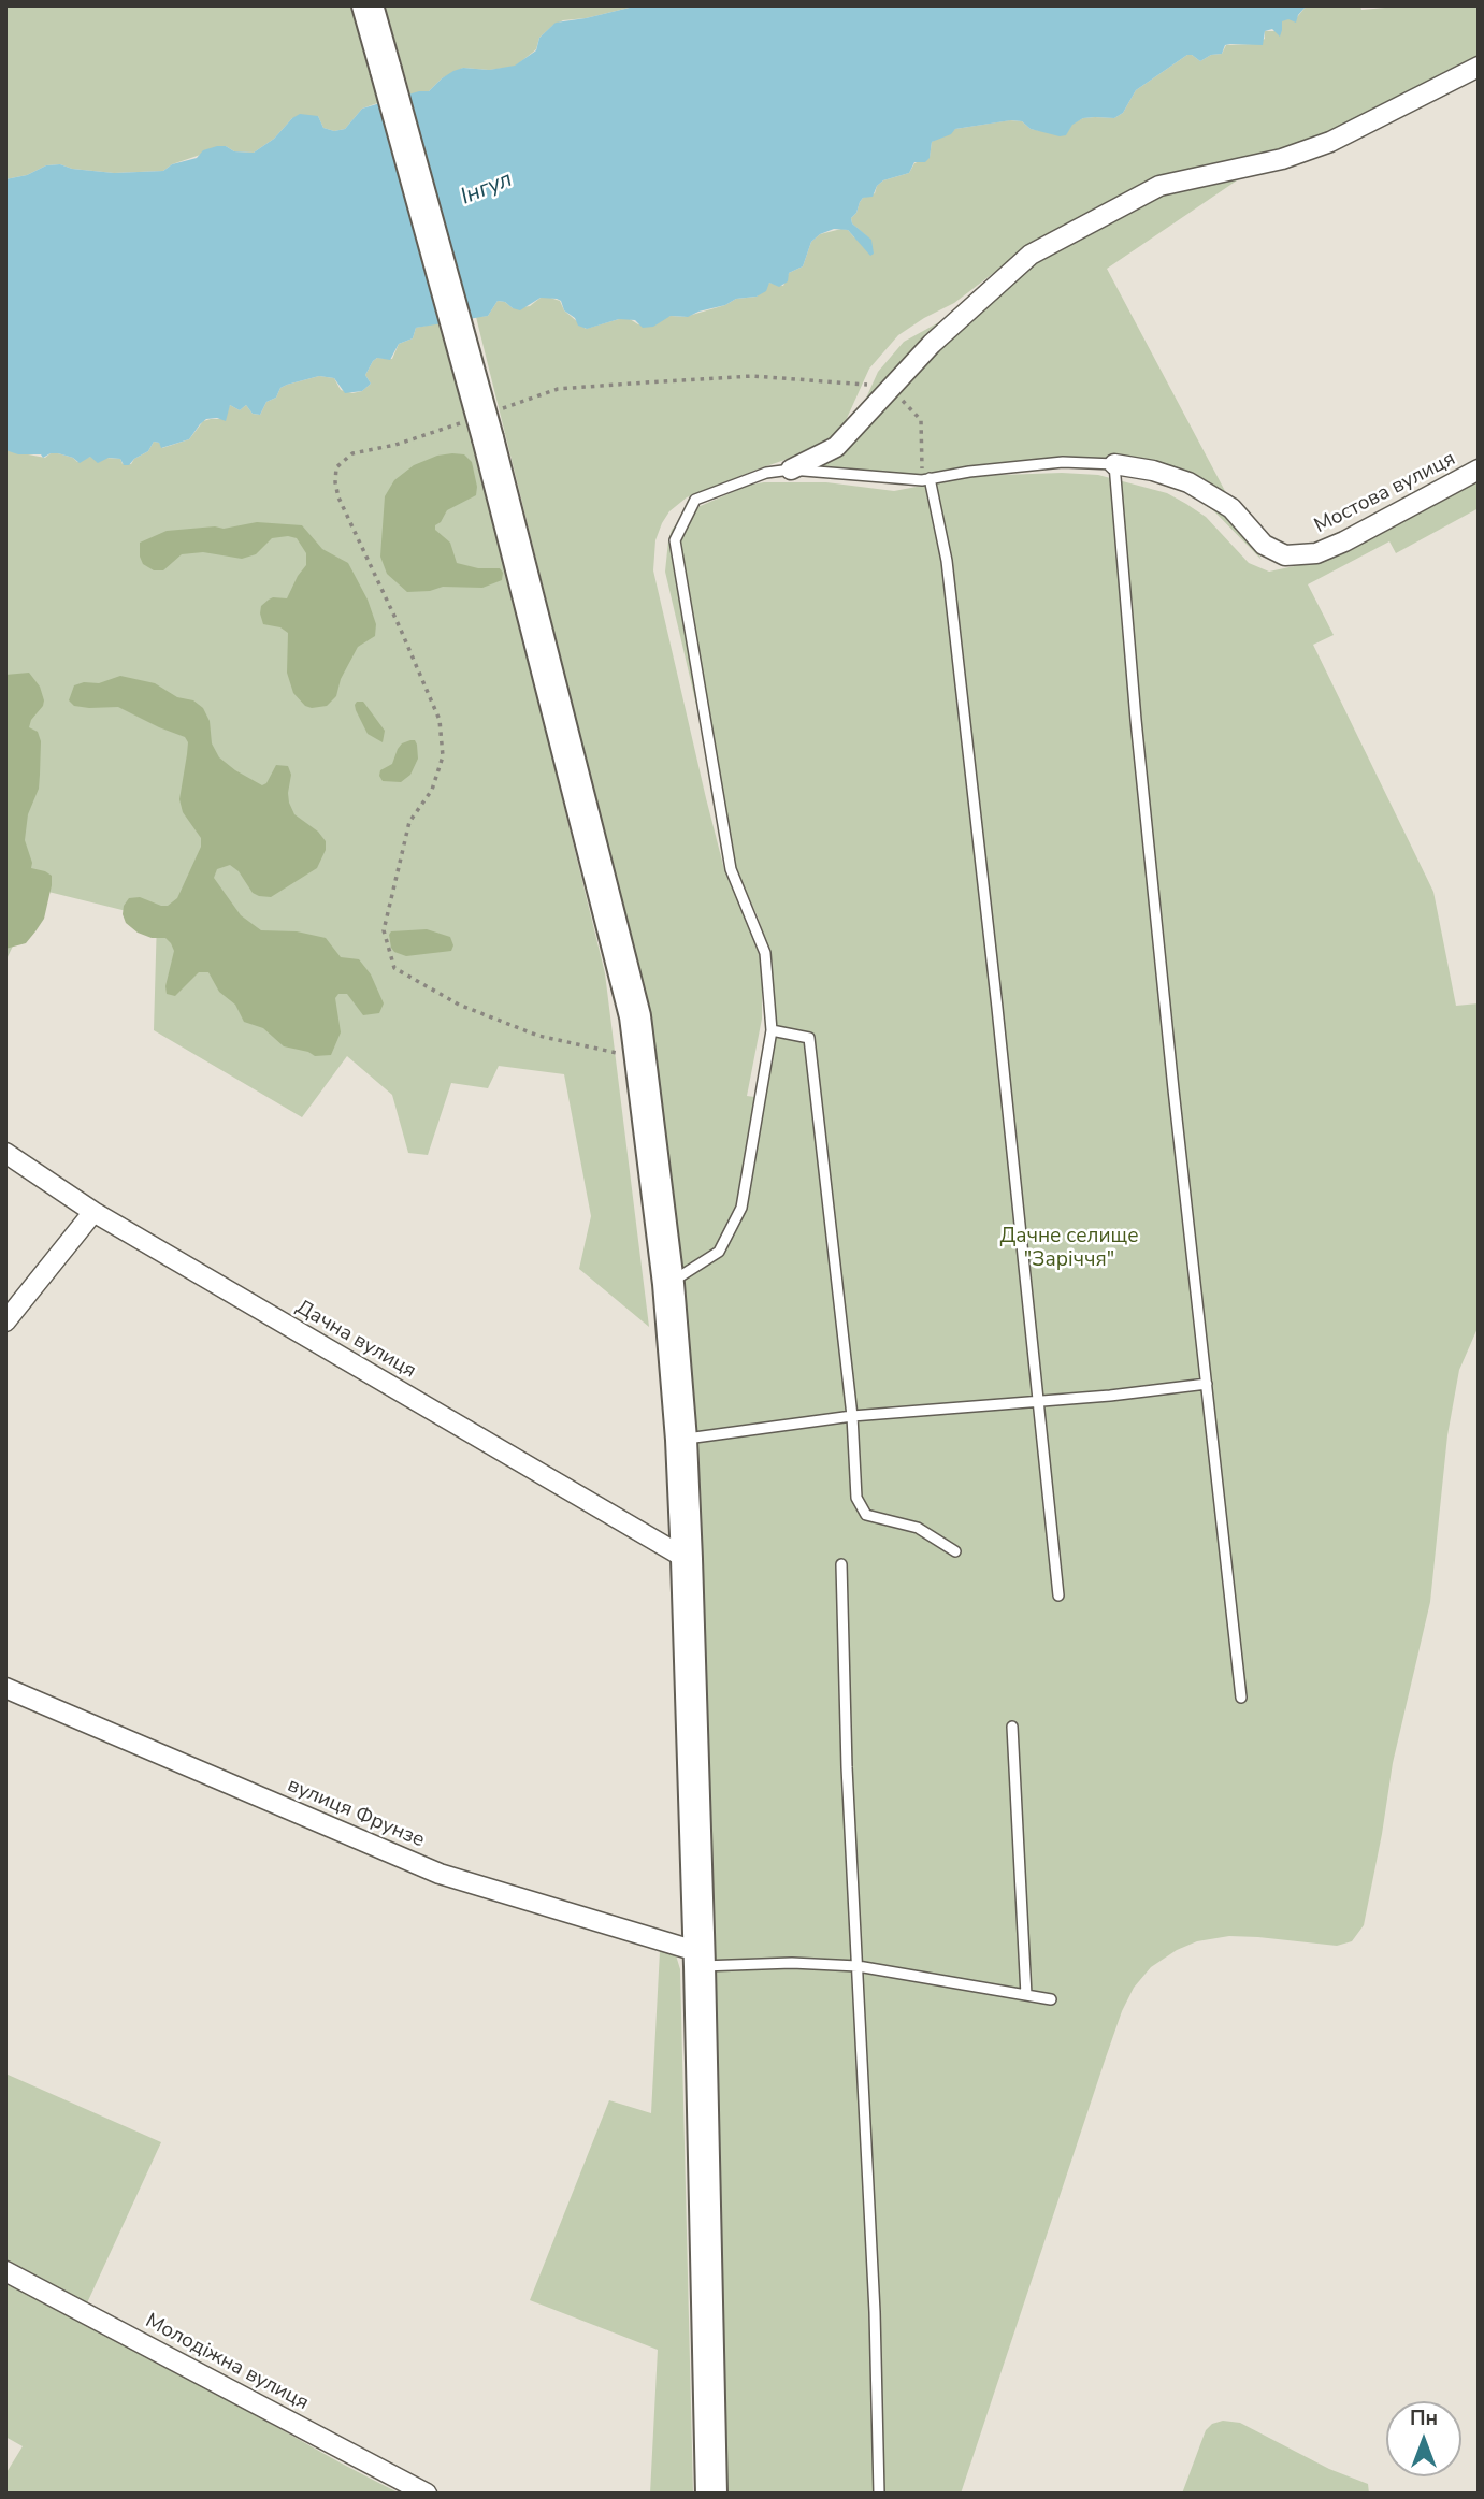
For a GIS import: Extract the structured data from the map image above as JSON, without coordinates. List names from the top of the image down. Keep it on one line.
{"streets":{"street":["Мостова вулиця","Дачна вулиця","вулиця Фрунзе","Молодіжна вулиця"]},"water":["Інгул"],"parks":["Дачне селище \"Заріччя\""],"north":"top"}
